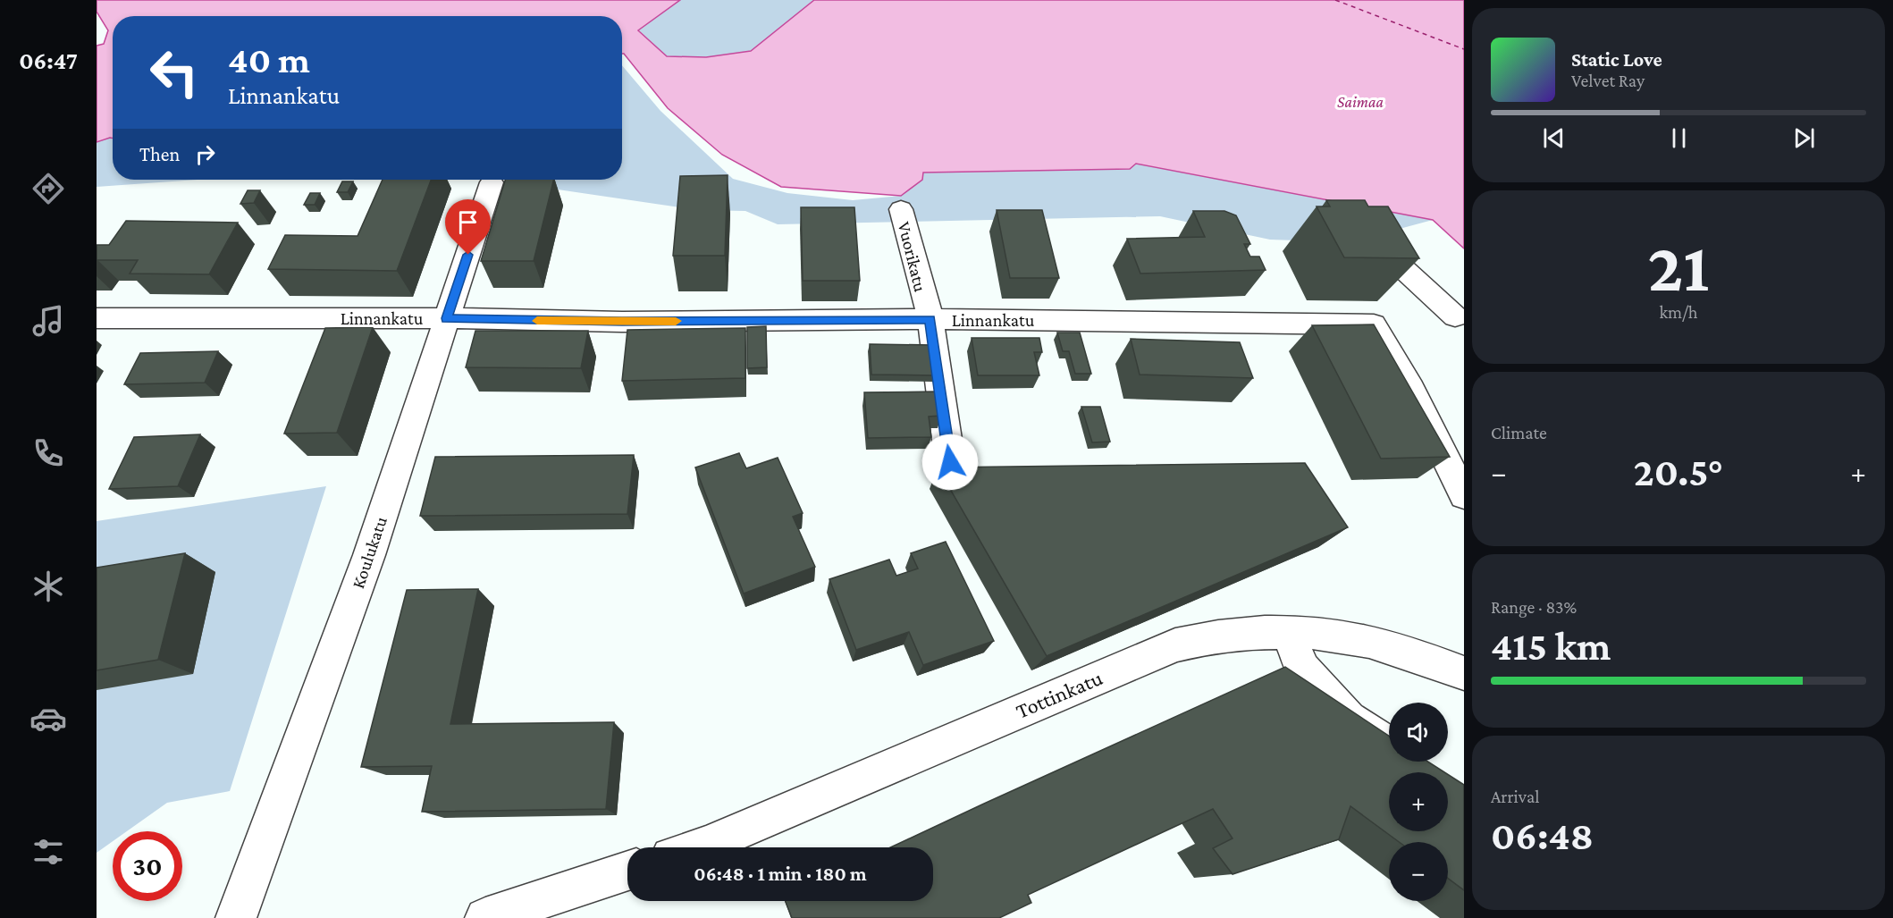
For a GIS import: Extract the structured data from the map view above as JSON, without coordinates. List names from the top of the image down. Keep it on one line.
{"streets":{"street":["Vuorikatu","Linnankatu","Koulukatu","Tottinkatu"]},"crossings":[["Vuorikatu","Linnankatu"],["Linnankatu","Koulukatu"]],"water":["Saimaa"],"page":{"tabs":"06:47","turn":["40 m","Linnankatu"],"song":["Static Love","Velvet Ray"],"then":"Then","tile":[["21","km/h"],"Climate",["Range · 83%","415 km"],["Arrival","06:48"]],"heat":["−","20.5°","+"],"map_buttons":["+","−"],"limit":"30","trip":"06:48 · 1 min · 180 m"}}
